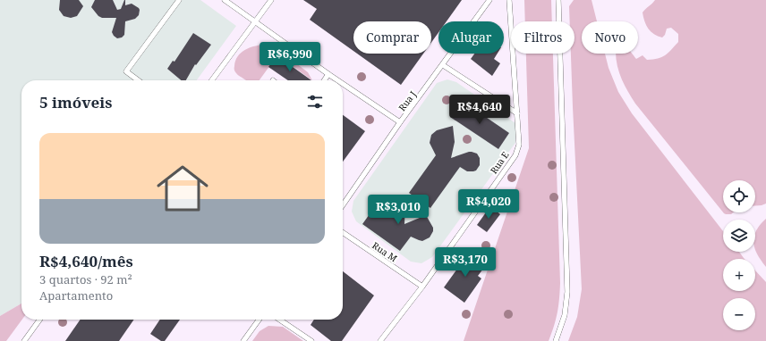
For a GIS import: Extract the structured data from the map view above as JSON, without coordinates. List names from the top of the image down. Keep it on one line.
{"streets":{"lane":["Rua J","Rua E","Rua M"]},"crossings":[["Rua E","Rua M"]],"page":{"chip":["Comprar","Alugar","Filtros","Novo"],"price":["R$6,990","R$4,640","R$4,020","R$3,010","R$3,170"],"heading":"5 imóveis","list":[{"name":"R$4,640/mês","note":"3 quartos · 92 m² · Apartamento"}],"map_buttons":["+","−"]}}
